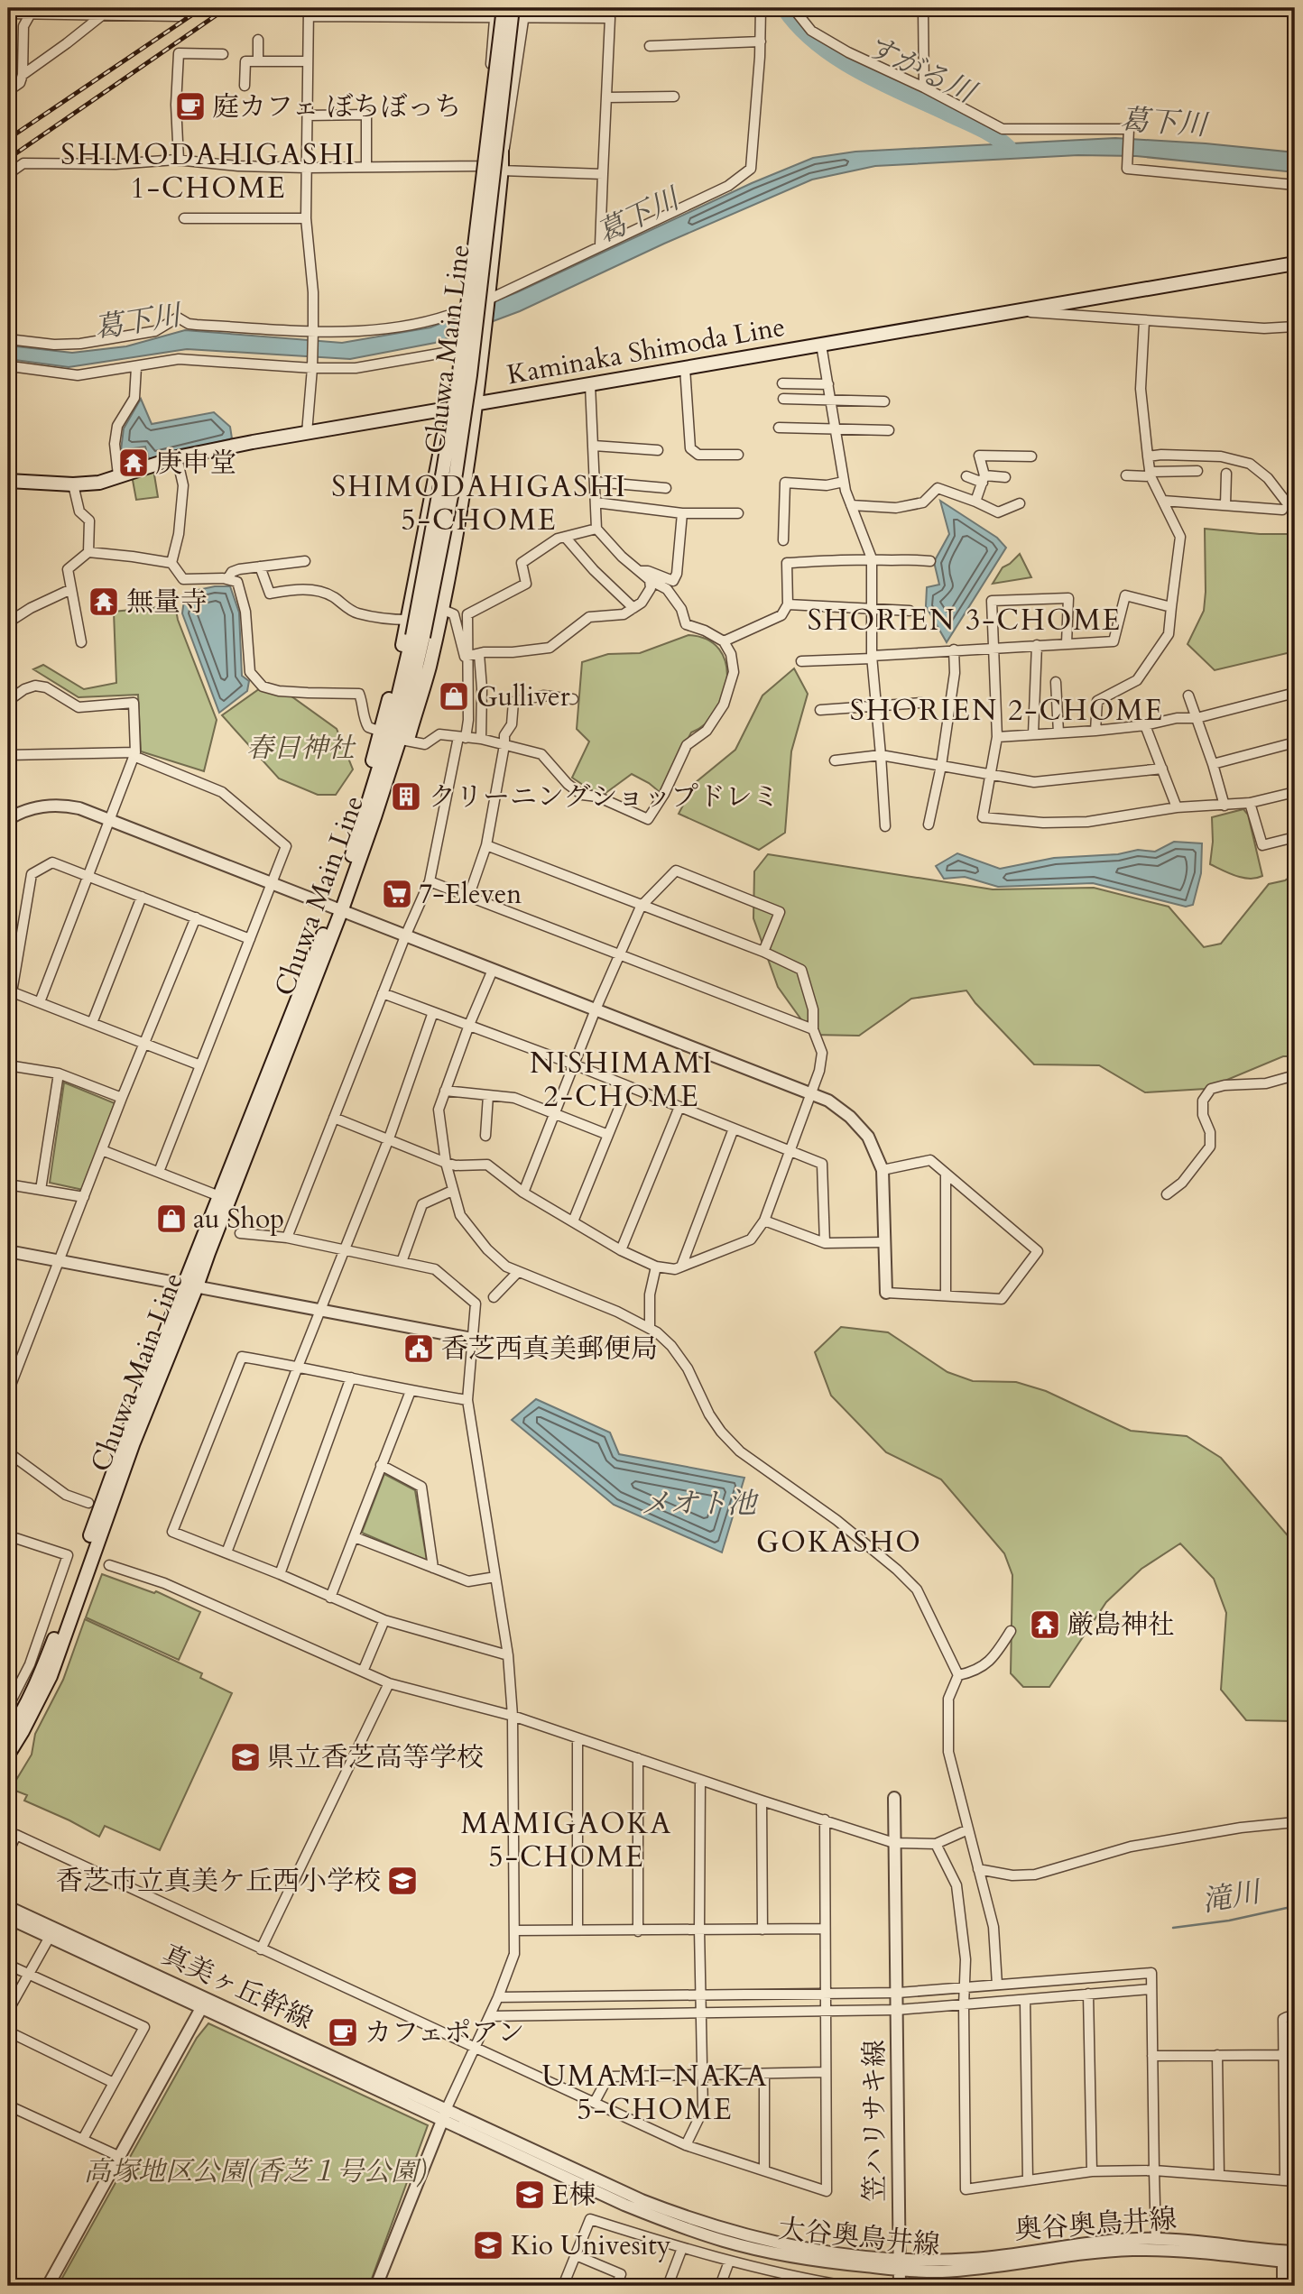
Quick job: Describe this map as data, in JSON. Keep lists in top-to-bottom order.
{
  "streets": {
    "main road": ["Chuwa Main Line", "Kaminaka Shimoda Line"],
    "street": [
      "真美ヶ丘幹線",
      "笠ハリサキ線",
      "奥谷奥鳥井線",
      "大谷奥鳥井線"
    ]
  },
  "crossings": [
    ["真美ヶ丘幹線", "大谷奥鳥井線"],
    ["笠ハリサキ線", "奥谷奥鳥井線"],
    ["笠ハリサキ線", "大谷奥鳥井線"],
    ["奥谷奥鳥井線", "大谷奥鳥井線"]
  ],
  "districts": [
    "SHIMODAHIGASHI 1-CHOME",
    "SHIMODAHIGASHI 5-CHOME",
    "SHORIEN 3-CHOME",
    "SHORIEN 2-CHOME",
    "NISHIMAMI 2-CHOME",
    "GOKASHO",
    "MAMIGAOKA 5-CHOME",
    "UMAMI-NAKA 5-CHOME"
  ],
  "water": [
    "すがる川",
    "葛下川",
    "メオト池",
    "滝川"
  ],
  "parks": ["春日神社", "高塚地区公園(香芝１号公園)"],
  "places": {
    "cafe": ["庭カフェ ぼちぼっち", "カフェポアン"],
    "temple": ["庚申堂", "無量寺", "厳島神社"],
    "shop": ["Gulliver", "au Shop"],
    "building": ["クリーニングショップドレミ"],
    "supermarket": ["7-Eleven"],
    "public building": ["香芝西真美郵便局"],
    "school or university": [
      "県立香芝高等学校",
      "香芝市立真美ケ丘西小学校",
      "E棟",
      "Kio Univesity"
    ]
  }
}
